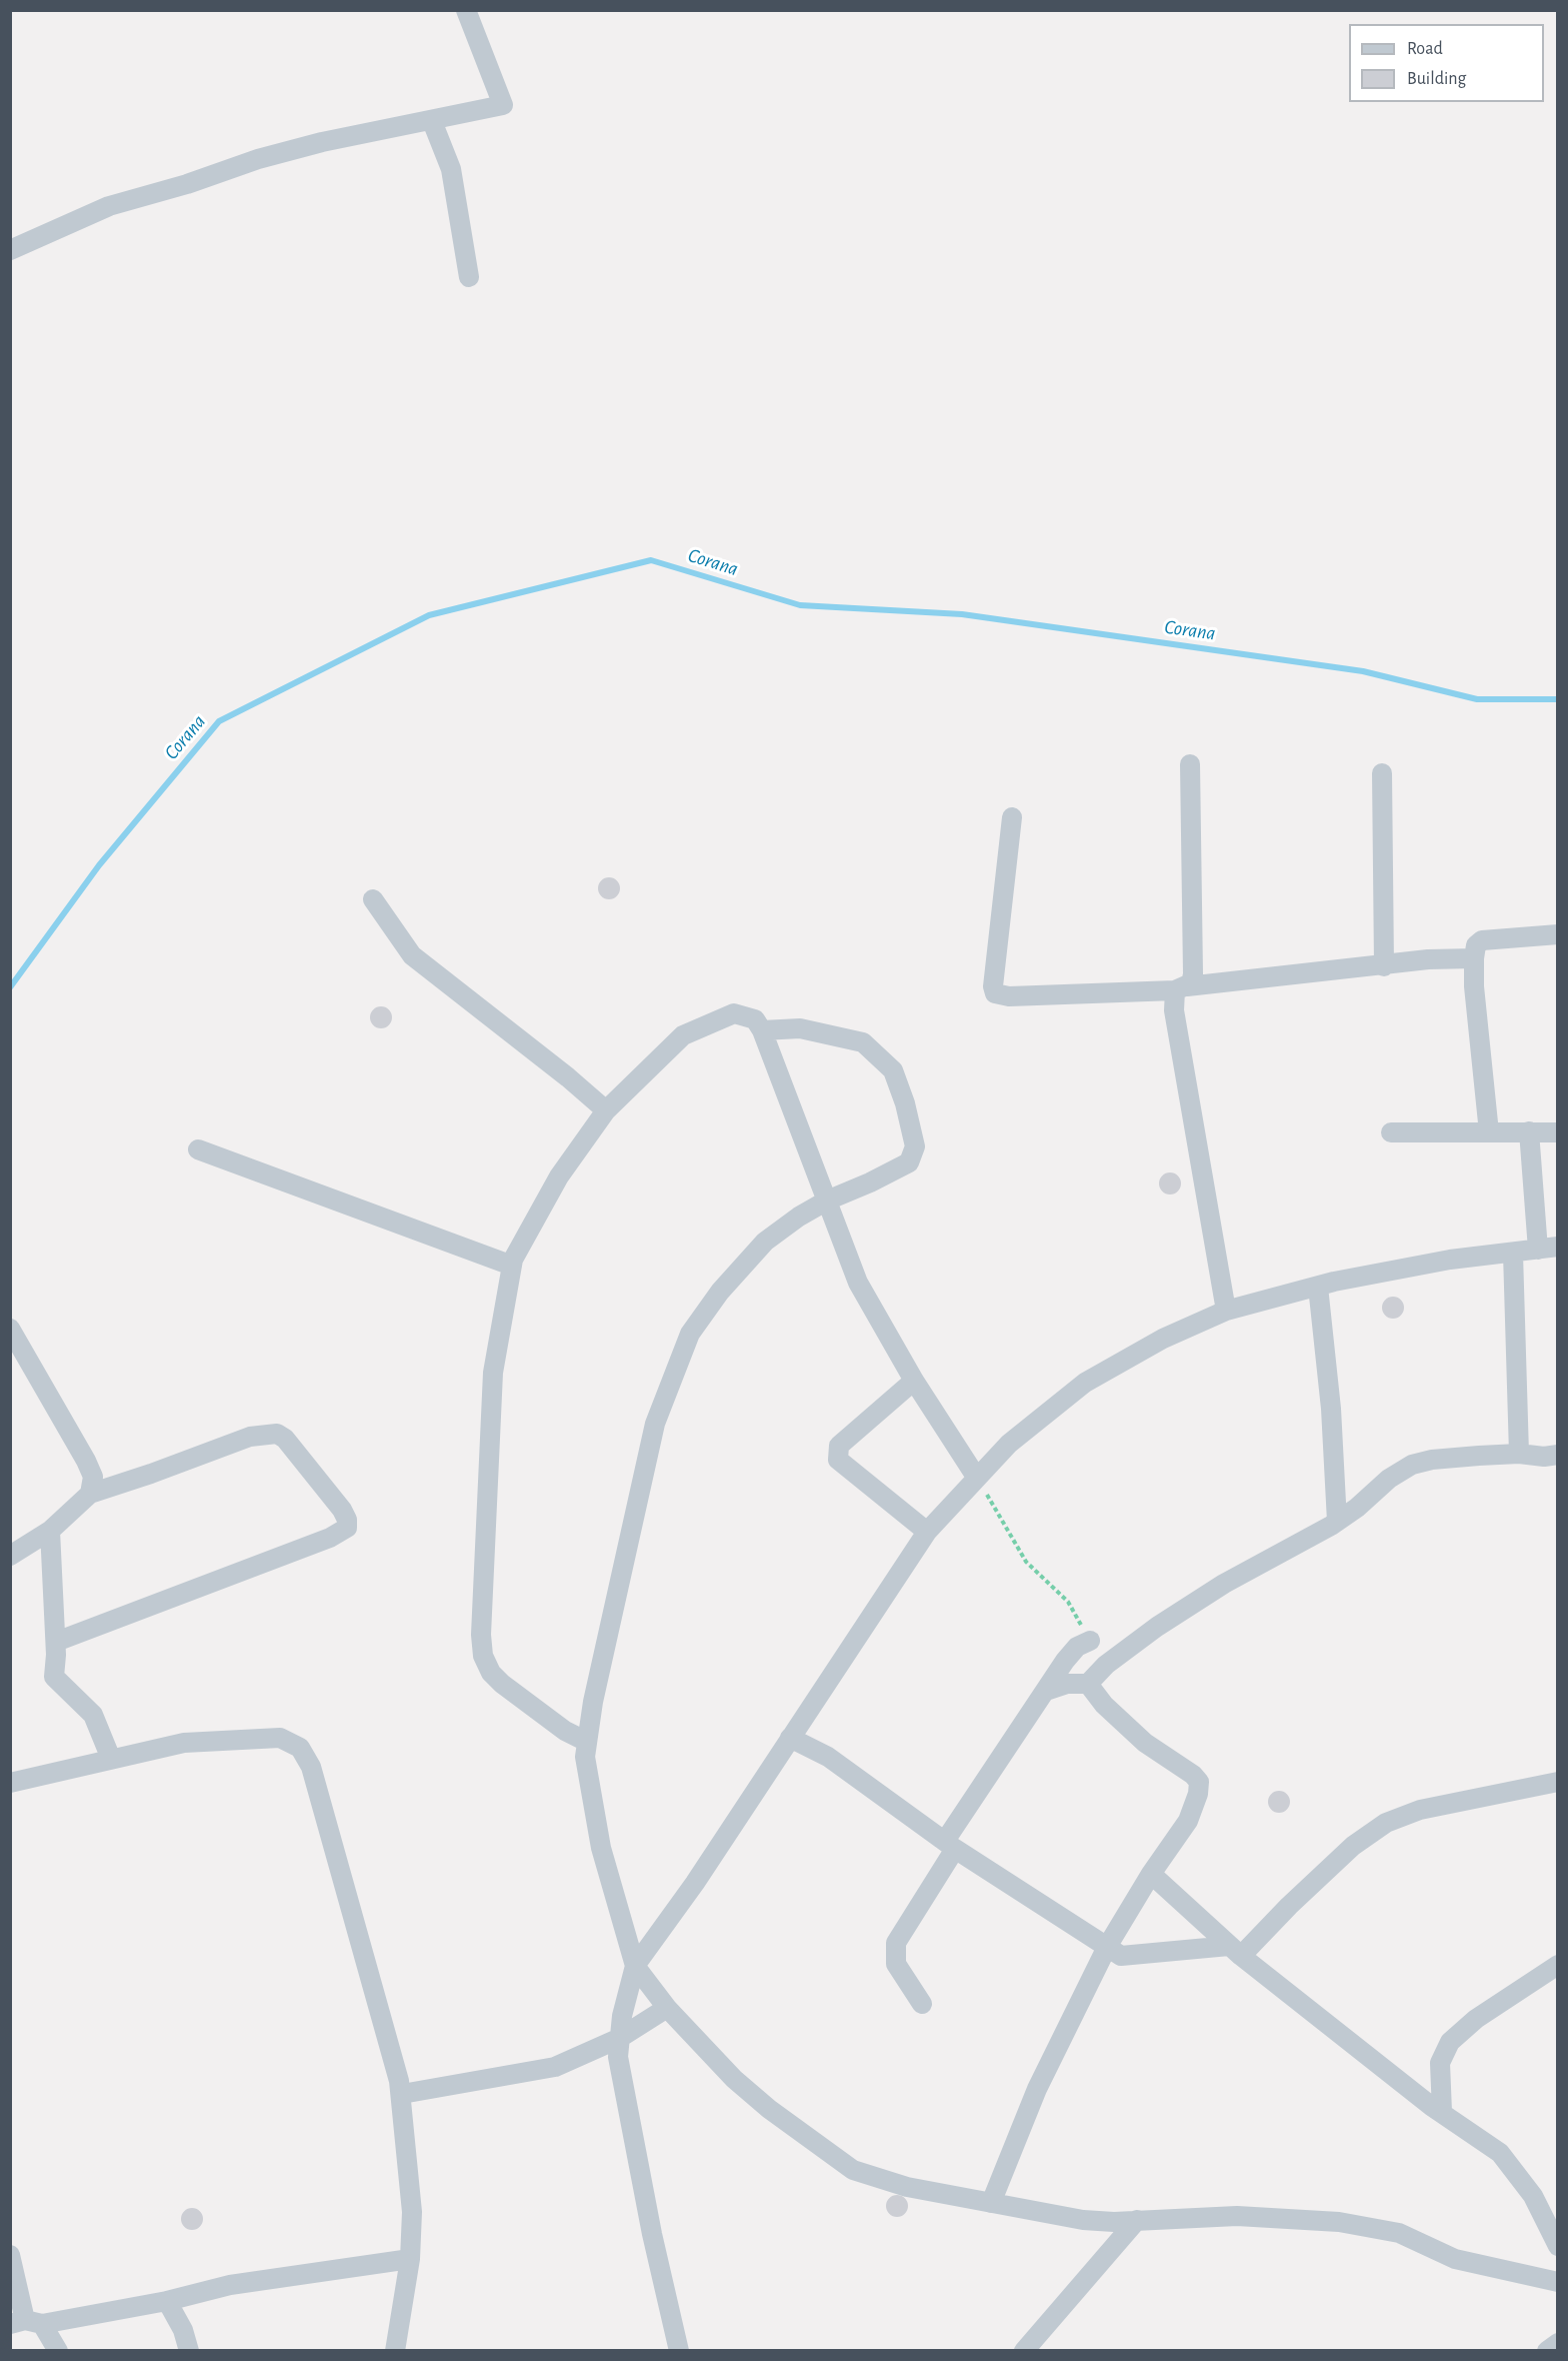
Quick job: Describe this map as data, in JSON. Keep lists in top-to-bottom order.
{
  "water": ["Corana"],
  "legend": ["Road", "Building"]
}
